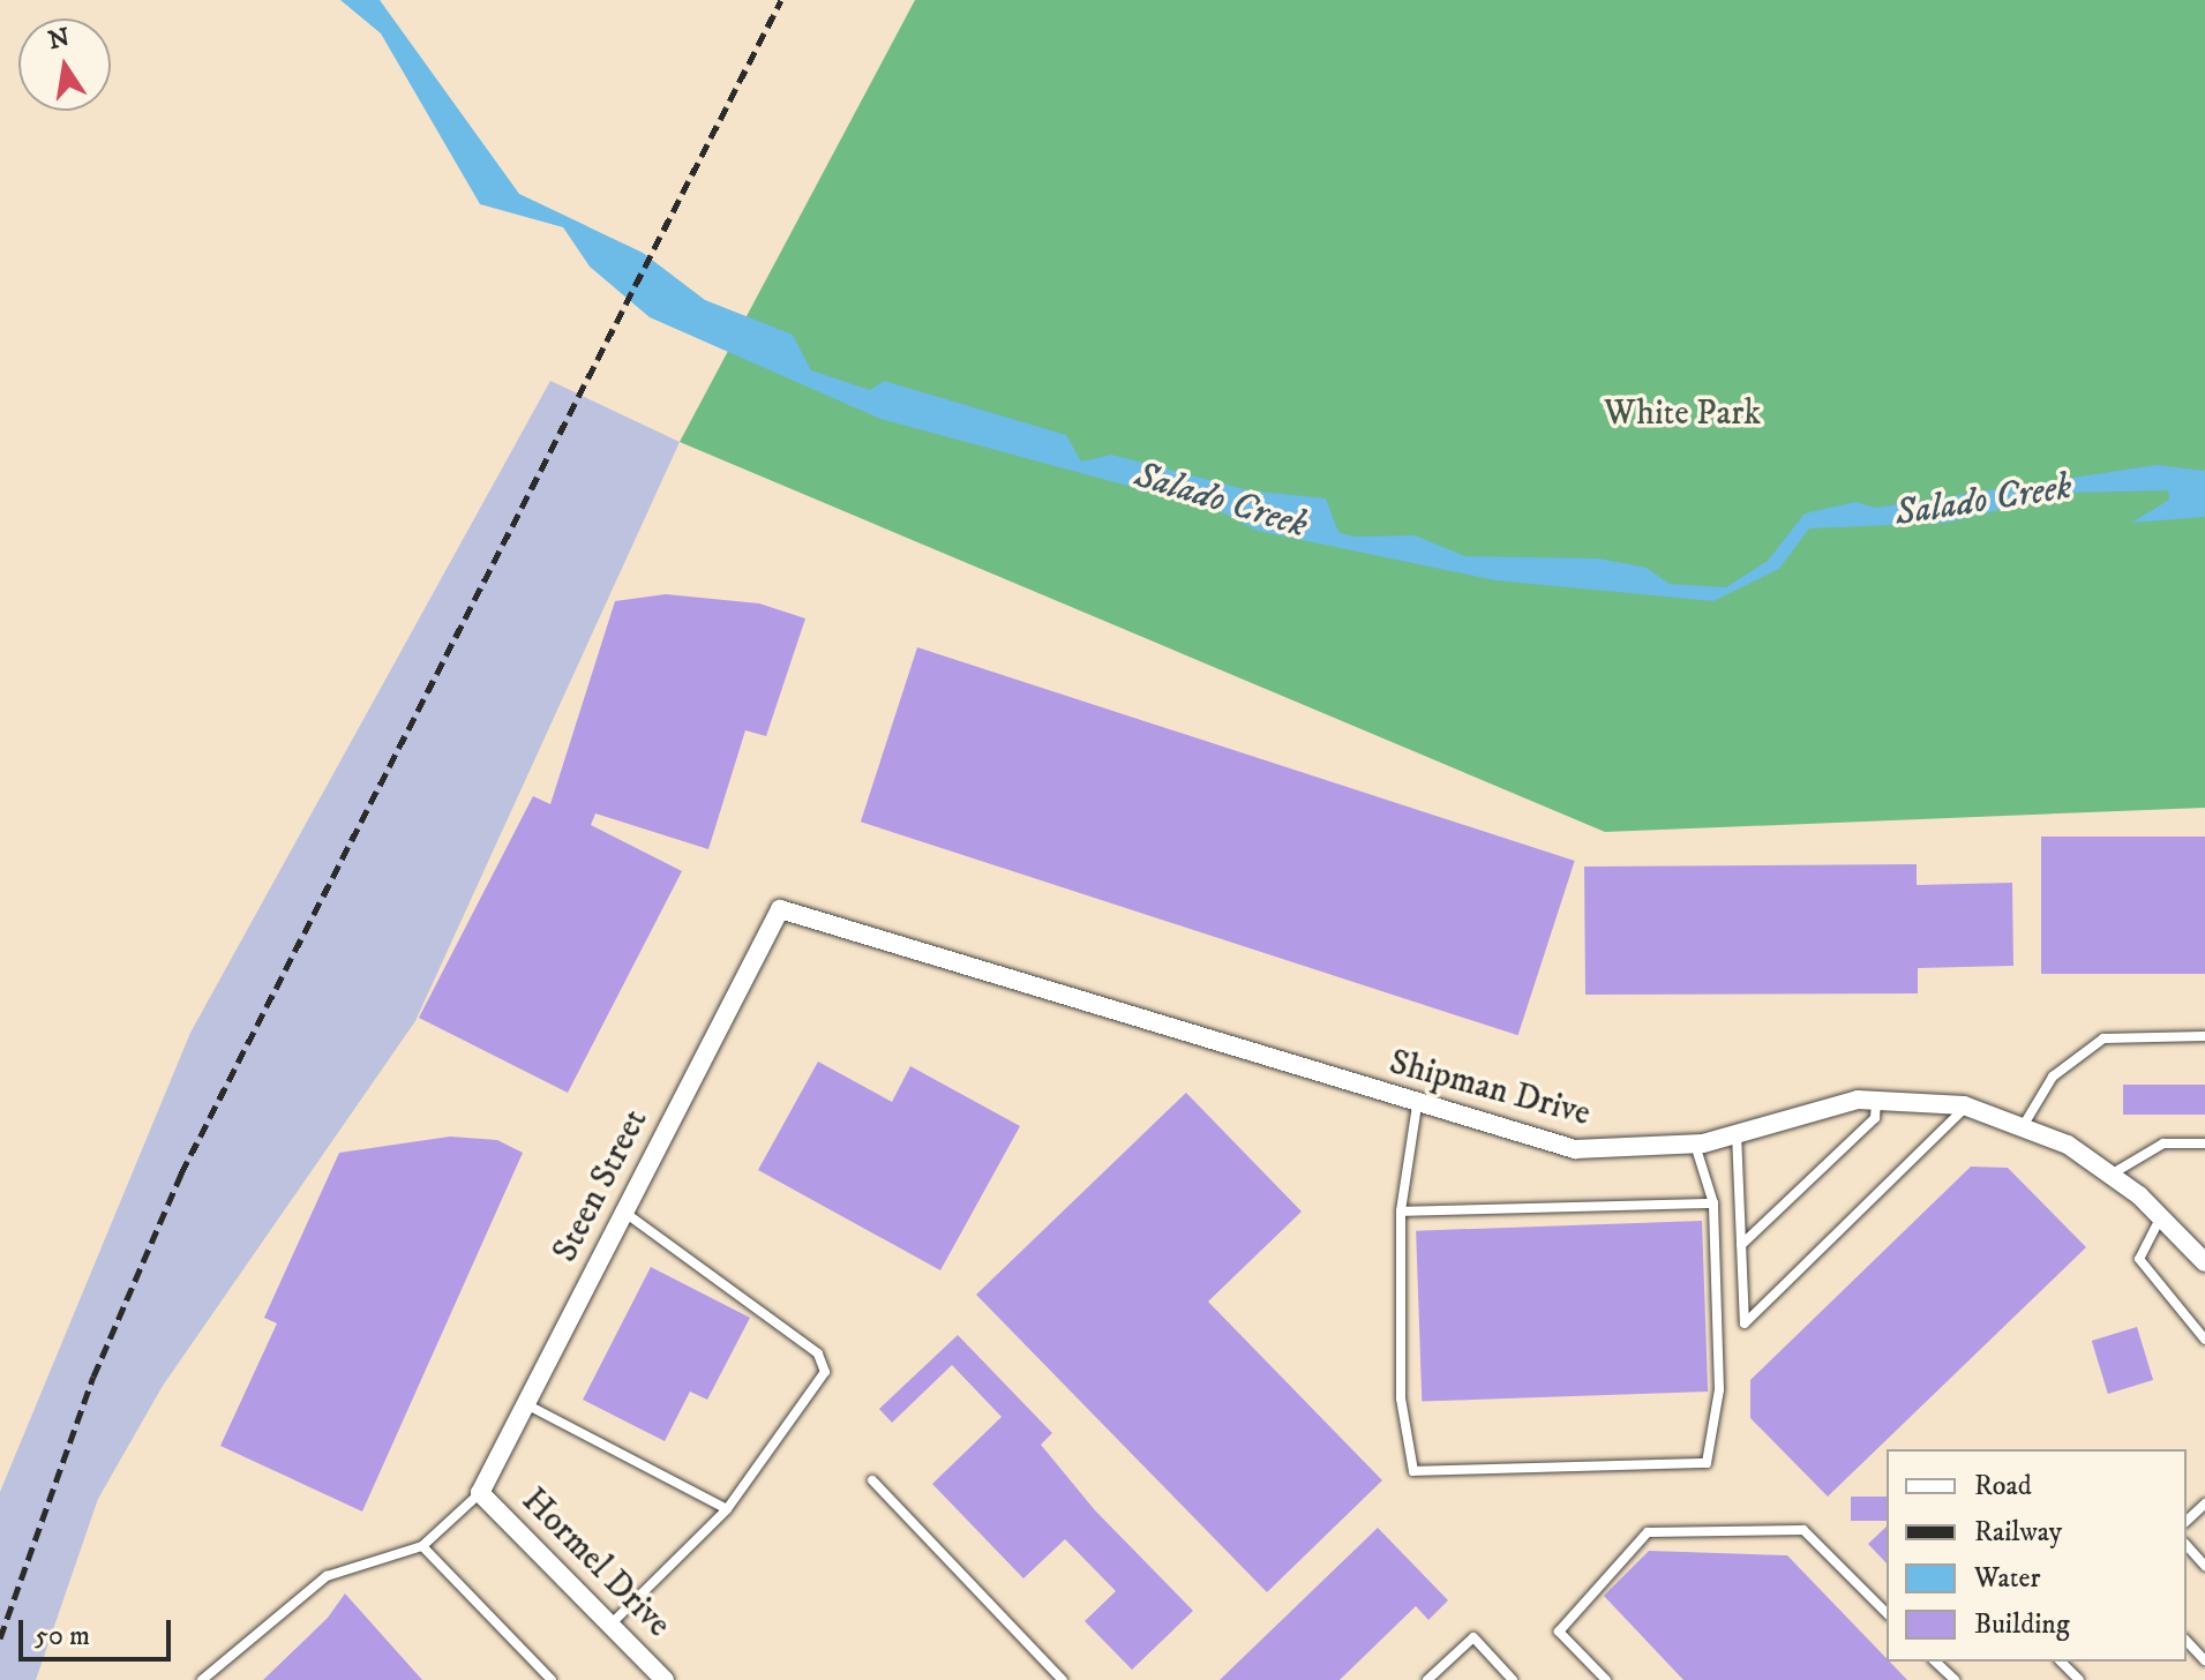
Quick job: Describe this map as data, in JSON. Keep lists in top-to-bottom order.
{
  "streets": {
    "street": ["Shipman Drive", "Steen Street", "Hormel Drive"]
  },
  "crossings": [
    ["Shipman Drive", "Steen Street"],
    ["Steen Street", "Hormel Drive"]
  ],
  "water": ["Salado Creek"],
  "parks": ["White Park"],
  "legend": [
    "Road",
    "Railway",
    "Water",
    "Building"
  ],
  "scale_bar": "50 m",
  "north": "top"
}
